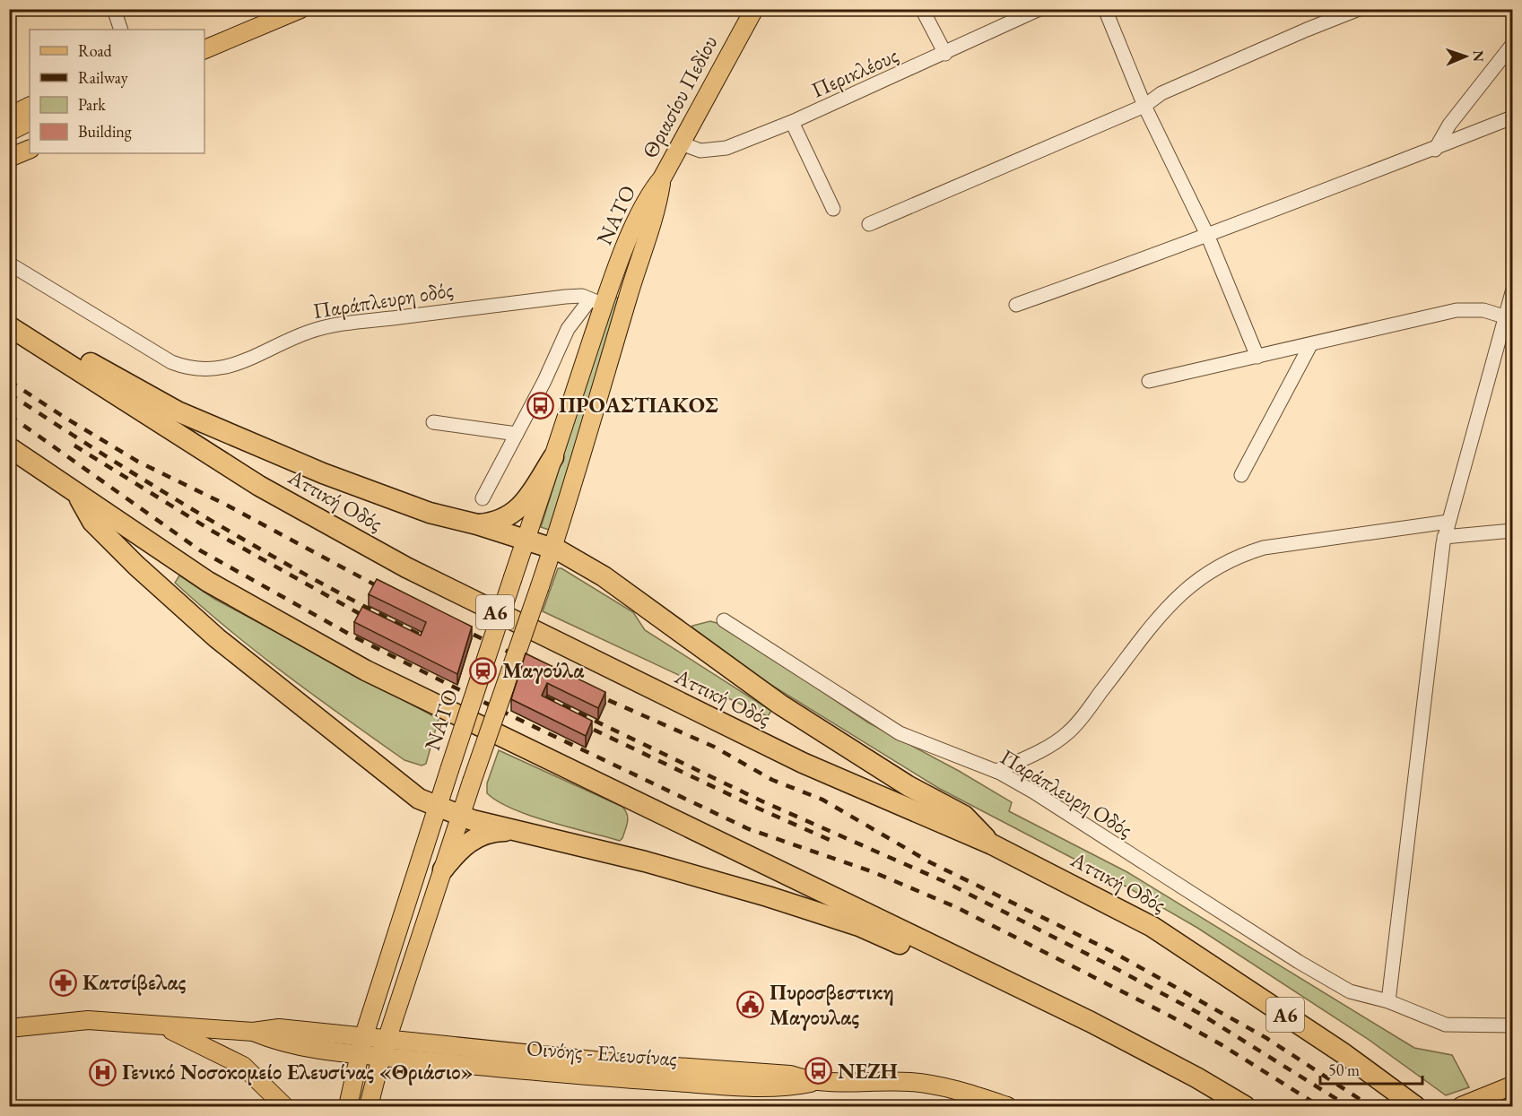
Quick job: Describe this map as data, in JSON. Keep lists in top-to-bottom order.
{
  "streets": {
    "highway": ["Αττική Οδός", "Α6"],
    "main road": ["Θριασίου Πεδίου", "ΝΑΤΟ", "Οινόης - Ελευσίνας"],
    "street": ["Περικλέους", "Παράπλευρη οδός", "Παράπλευρη Οδός"]
  },
  "crossings": [
    ["Περικλέους", "Θριασίου Πεδίου"],
    ["Θριασίου Πεδίου", "ΝΑΤΟ"],
    ["ΝΑΤΟ", "Παράπλευρη οδός"],
    ["ΝΑΤΟ", "Οινόης - Ελευσίνας"]
  ],
  "places": {
    "bus stop": ["ΠΡΟΑΣΤΙΑΚΟΣ", "ΝΕΖΗ"],
    "station": ["Μαγούλα"],
    "pharmacy": ["Κατσίβελας"],
    "public building": ["Πυροσβεστικη Μαγουλας"],
    "hospital": ["Γενικό Νοσοκομείο Ελευσίνας «Θριάσιο»"]
  },
  "legend": [
    "Road",
    "Railway",
    "Park",
    "Building"
  ],
  "scale_bar": "50 m",
  "north": "right"
}
